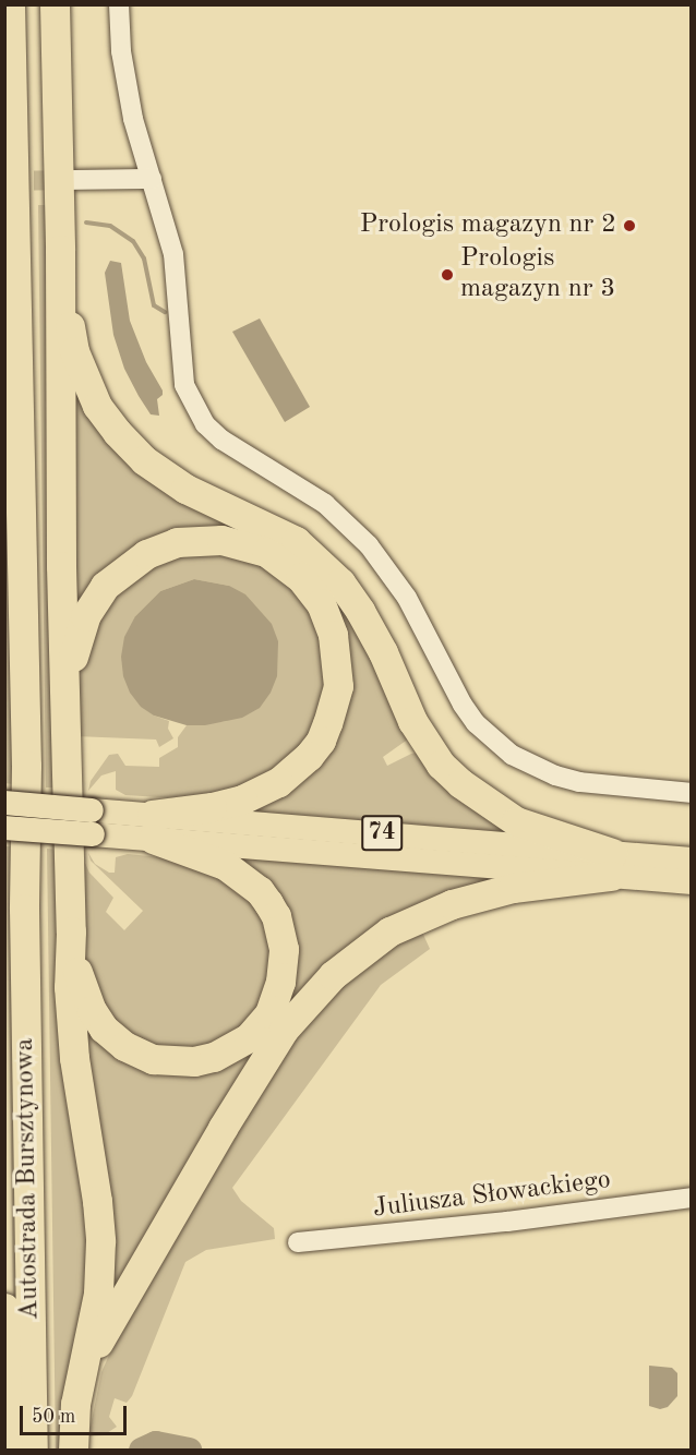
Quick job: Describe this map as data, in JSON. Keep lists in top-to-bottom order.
{
  "streets": {
    "highway": ["Autostrada Bursztynowa"],
    "main road": ["74"],
    "street": ["Juliusza Słowackiego"]
  },
  "places": ["Prologis magazyn nr 2", "Prologis magazyn nr 3"],
  "scale_bar": "50 m"
}
